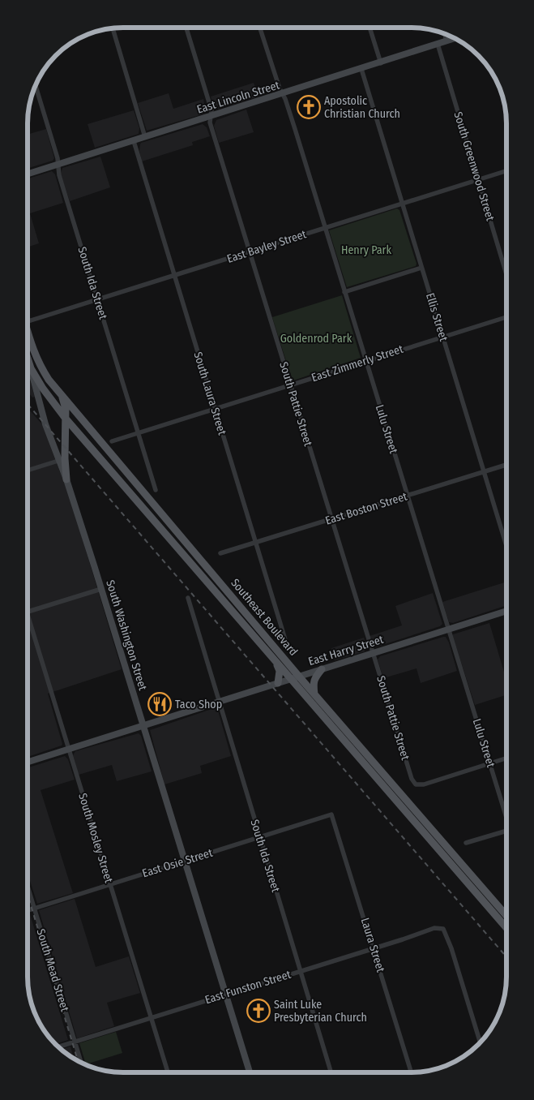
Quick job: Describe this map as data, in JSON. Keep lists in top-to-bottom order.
{
  "streets": {
    "main road": ["Southeast Boulevard"],
    "street": [
      "East Lincoln Street",
      "South Greenwood Street",
      "East Bayley Street",
      "South Ida Street",
      "Ellis Street",
      "East Zimmerly Street",
      "South Laura Street",
      "South Pattie Street",
      "Lulu Street",
      "East Boston Street",
      "South Washington Street",
      "East Harry Street",
      "South Mosley Street",
      "East Osie Street",
      "Laura Street",
      "South Mead Street",
      "East Funston Street"
    ]
  },
  "crossings": [
    ["East Lincoln Street", "South Greenwood Street"],
    ["East Lincoln Street", "South Ida Street"],
    ["East Lincoln Street", "Ellis Street"],
    ["East Lincoln Street", "South Laura Street"],
    ["East Lincoln Street", "South Pattie Street"],
    ["East Lincoln Street", "Lulu Street"],
    ["South Greenwood Street", "East Bayley Street"],
    ["East Bayley Street", "South Ida Street"],
    ["East Bayley Street", "Ellis Street"],
    ["East Bayley Street", "South Laura Street"],
    ["East Bayley Street", "South Pattie Street"],
    ["East Bayley Street", "Lulu Street"],
    ["South Ida Street", "East Zimmerly Street"],
    ["South Ida Street", "East Harry Street"],
    ["South Ida Street", "East Osie Street"],
    ["South Ida Street", "East Funston Street"],
    ["Ellis Street", "East Zimmerly Street"],
    ["Ellis Street", "East Boston Street"],
    ["East Zimmerly Street", "South Laura Street"],
    ["East Zimmerly Street", "South Pattie Street"],
    ["East Zimmerly Street", "Lulu Street"],
    ["South Laura Street", "East Boston Street"],
    ["South Pattie Street", "Lulu Street"],
    ["South Pattie Street", "East Boston Street"],
    ["South Pattie Street", "East Harry Street"],
    ["Lulu Street", "East Boston Street"],
    ["Lulu Street", "East Harry Street"],
    ["Southeast Boulevard", "East Harry Street"],
    ["South Washington Street", "East Harry Street"],
    ["South Washington Street", "East Osie Street"],
    ["South Washington Street", "East Funston Street"],
    ["East Harry Street", "South Mosley Street"],
    ["South Mosley Street", "East Osie Street"],
    ["South Mosley Street", "East Funston Street"],
    ["East Osie Street", "Laura Street"],
    ["East Osie Street", "South Mead Street"],
    ["Laura Street", "East Funston Street"],
    ["South Mead Street", "East Funston Street"]
  ],
  "parks": ["Henry Park", "Goldenrod Park"],
  "places": {
    "church": ["Apostolic Christian Church", "Saint Luke Presbyterian Church"],
    "restaurant": ["Taco Shop"]
  }
}
